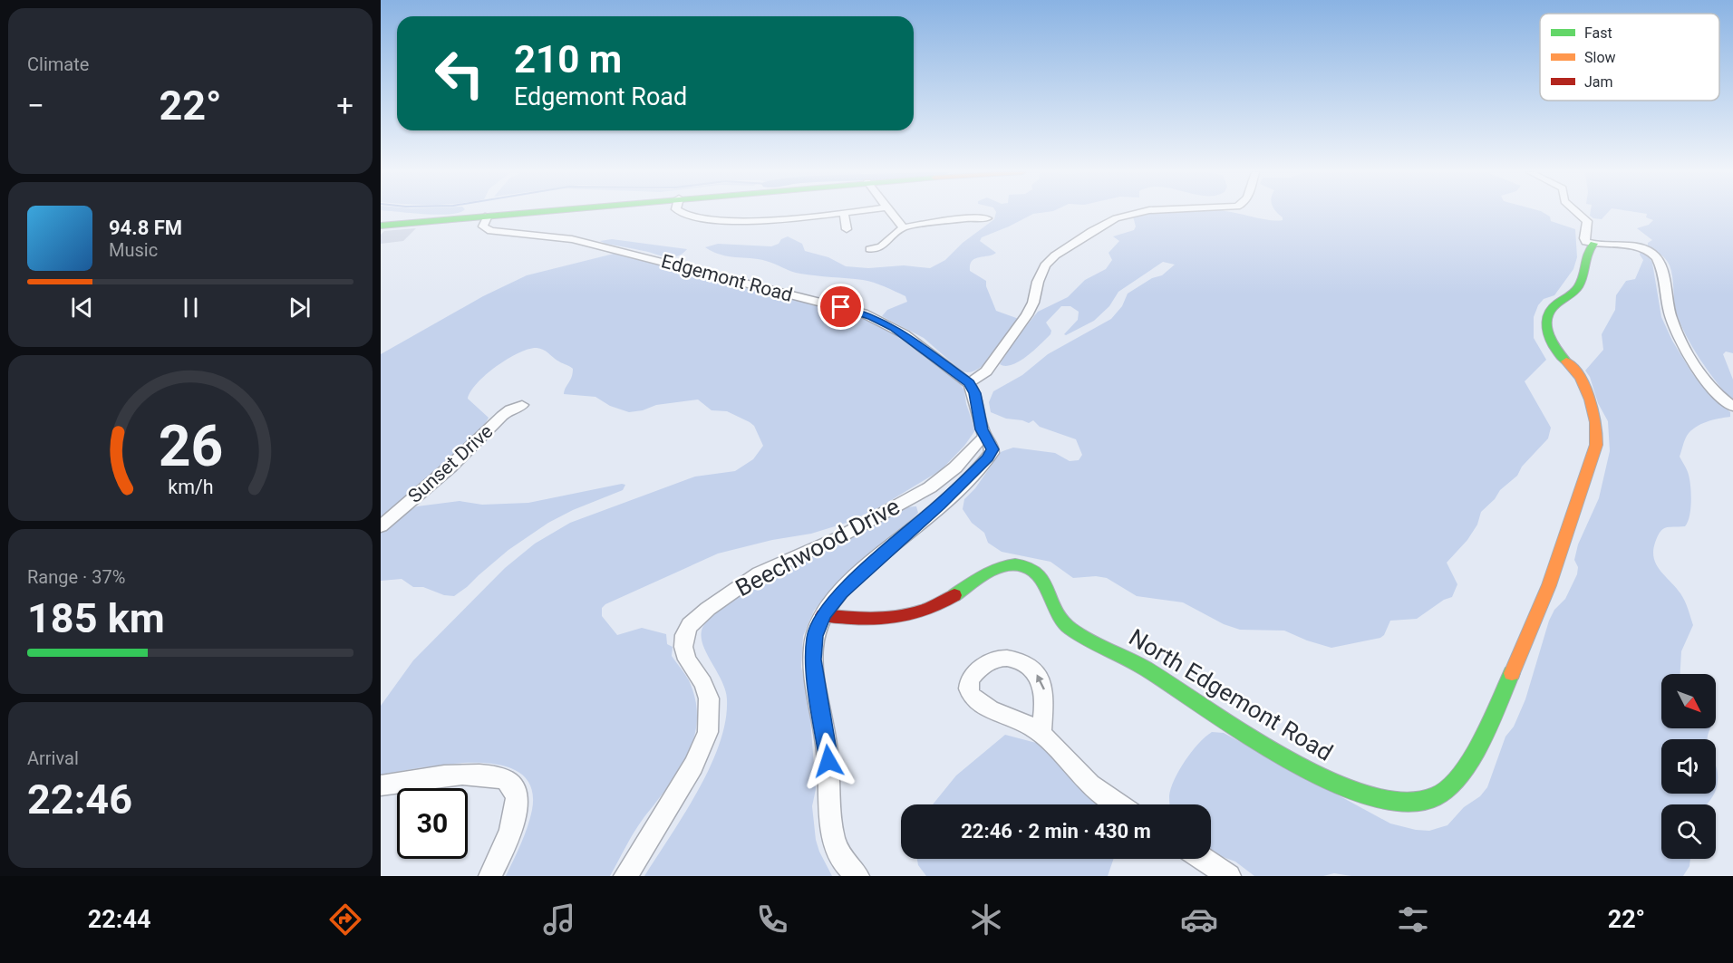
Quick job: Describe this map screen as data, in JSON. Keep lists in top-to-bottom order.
{
  "streets": {
    "street": [
      "Edgemont Road",
      "Sunset Drive",
      "Beechwood Drive",
      "North Edgemont Road"
    ]
  },
  "legend": ["Fast", "Slow", "Jam"],
  "north": "bottom right",
  "page": {
    "tile": [
      "Climate",
      ["Range · 37%", "185 km"],
      ["Arrival", "22:46"]
    ],
    "turn": ["210 m", "Edgemont Road"],
    "heat": ["−", "22°", "+"],
    "song": ["94.8 FM", "Music"],
    "limit": "30",
    "trip": "22:46 · 2 min · 430 m",
    "tabs": ["22:44", "22°"],
    "gauge": ["26", "km/h"]
  }
}
